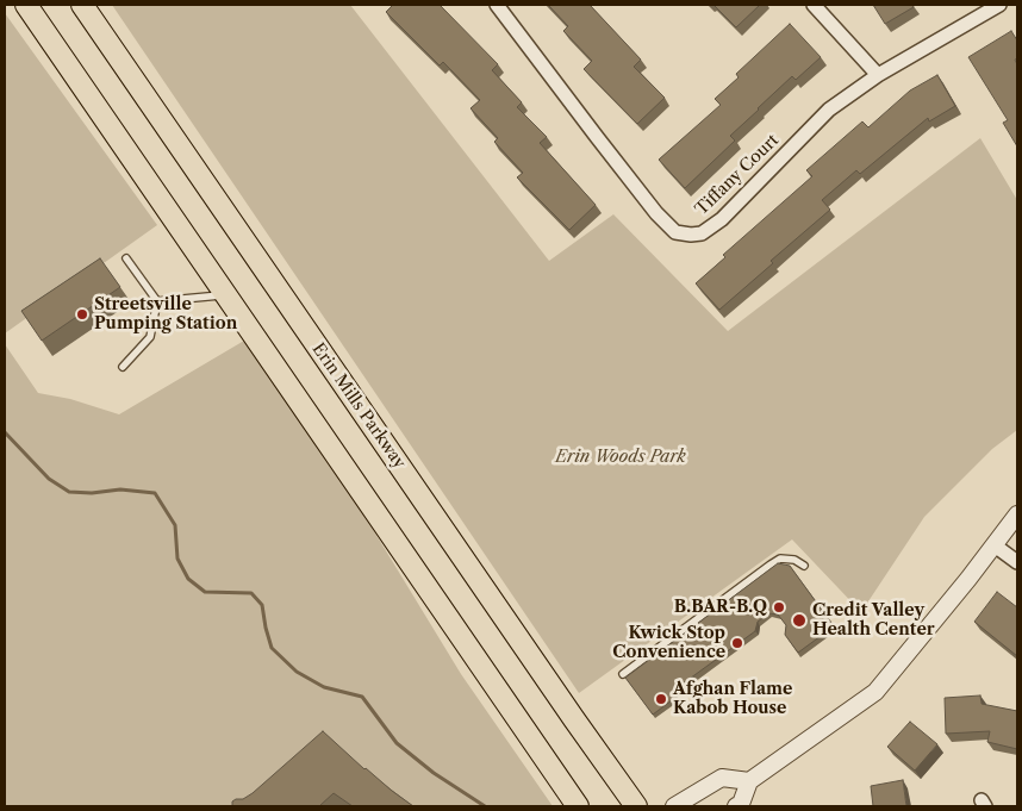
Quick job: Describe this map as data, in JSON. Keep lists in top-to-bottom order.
{
  "streets": {
    "main road": ["Erin Mills Parkway"],
    "street": ["Tiffany Court"]
  },
  "parks": ["Erin Woods Park"],
  "places": [
    "Streetsville Pumping Station",
    "B.BAR-B.Q",
    "Credit Valley Health Center",
    "Kwick Stop Convenience",
    "Afghan Flame Kabob House"
  ]
}
